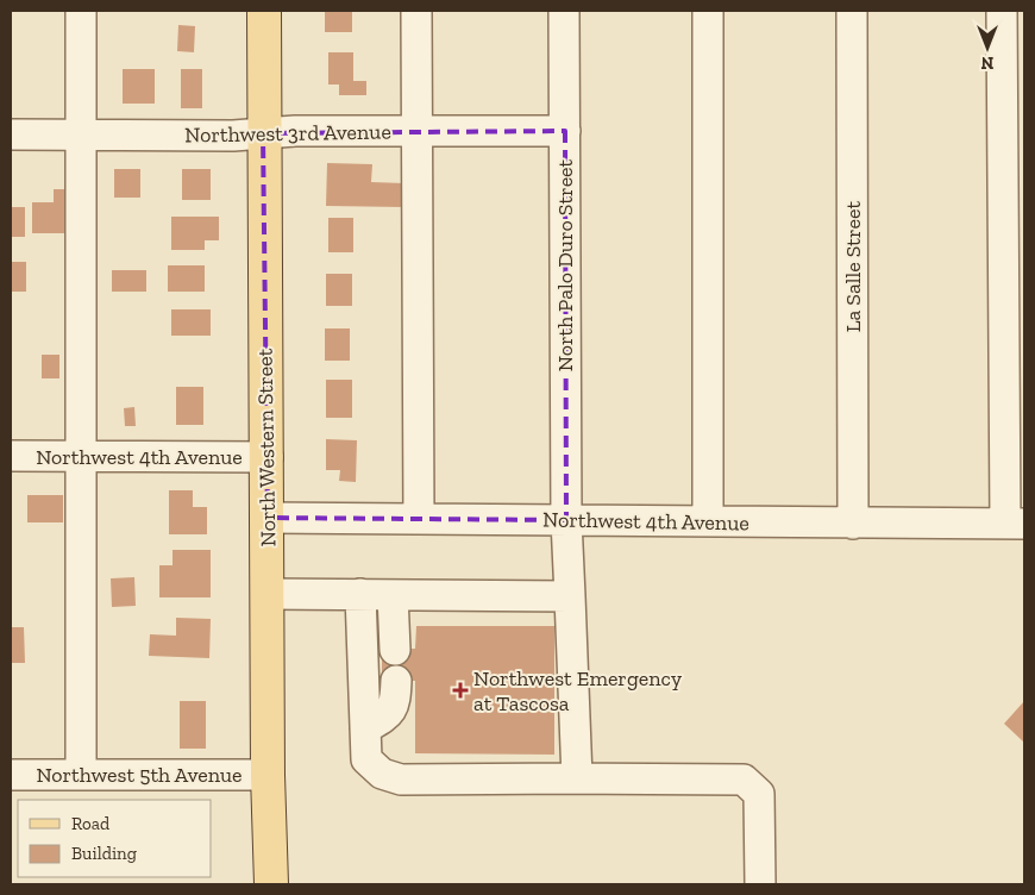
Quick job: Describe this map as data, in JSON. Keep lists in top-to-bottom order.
{
  "streets": {
    "main road": ["North Western Street"],
    "street": [
      "Northwest 3rd Avenue",
      "North Palo Duro Street",
      "La Salle Street",
      "Northwest 4th Avenue",
      "Northwest 5th Avenue"
    ]
  },
  "crossings": [
    ["Northwest 3rd Avenue", "North Palo Duro Street"],
    ["Northwest 3rd Avenue", "North Western Street"],
    ["North Palo Duro Street", "Northwest 4th Avenue"],
    ["La Salle Street", "Northwest 4th Avenue"],
    ["North Western Street", "Northwest 4th Avenue"],
    ["North Western Street", "Northwest 5th Avenue"]
  ],
  "places": {
    "health": ["Northwest Emergency at Tascosa"]
  },
  "legend": ["Road", "Building"],
  "north": "bottom"
}
